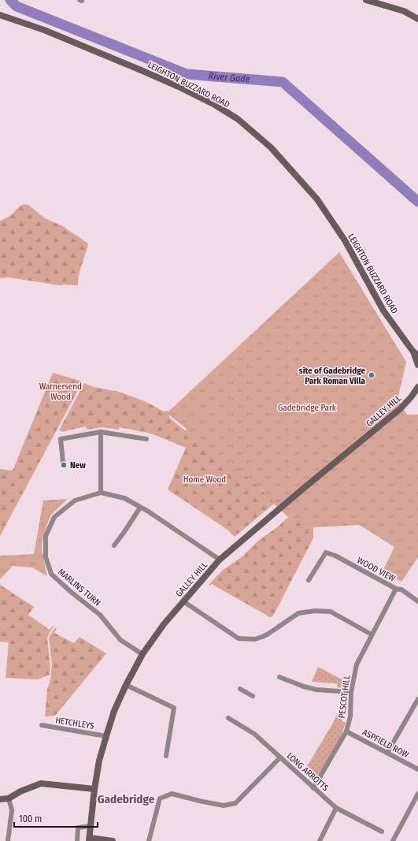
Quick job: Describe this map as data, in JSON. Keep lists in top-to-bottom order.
{
  "streets": {
    "street": [
      "LEIGHTON BUZZARD ROAD",
      "GALLEY HILL",
      "WOOD VIEW",
      "MARLINS TURN",
      "PESCOT HILL",
      "HETCHLEYS",
      "ASPFIELD ROW",
      "LONG ARROTTS"
    ]
  },
  "crossings": [
    ["GALLEY HILL", "MARLINS TURN"],
    ["GALLEY HILL", "HETCHLEYS"],
    ["WOOD VIEW", "PESCOT HILL"],
    ["PESCOT HILL", "ASPFIELD ROW"],
    ["PESCOT HILL", "LONG ARROTTS"]
  ],
  "districts": ["Gadebridge"],
  "water": ["River Gade"],
  "parks": ["Warnersend Wood", "Gadebridge Park", "Home Wood"],
  "places": ["site of Gadebridge Park Roman Villa", "New"],
  "scale_bar": "100 m"
}
